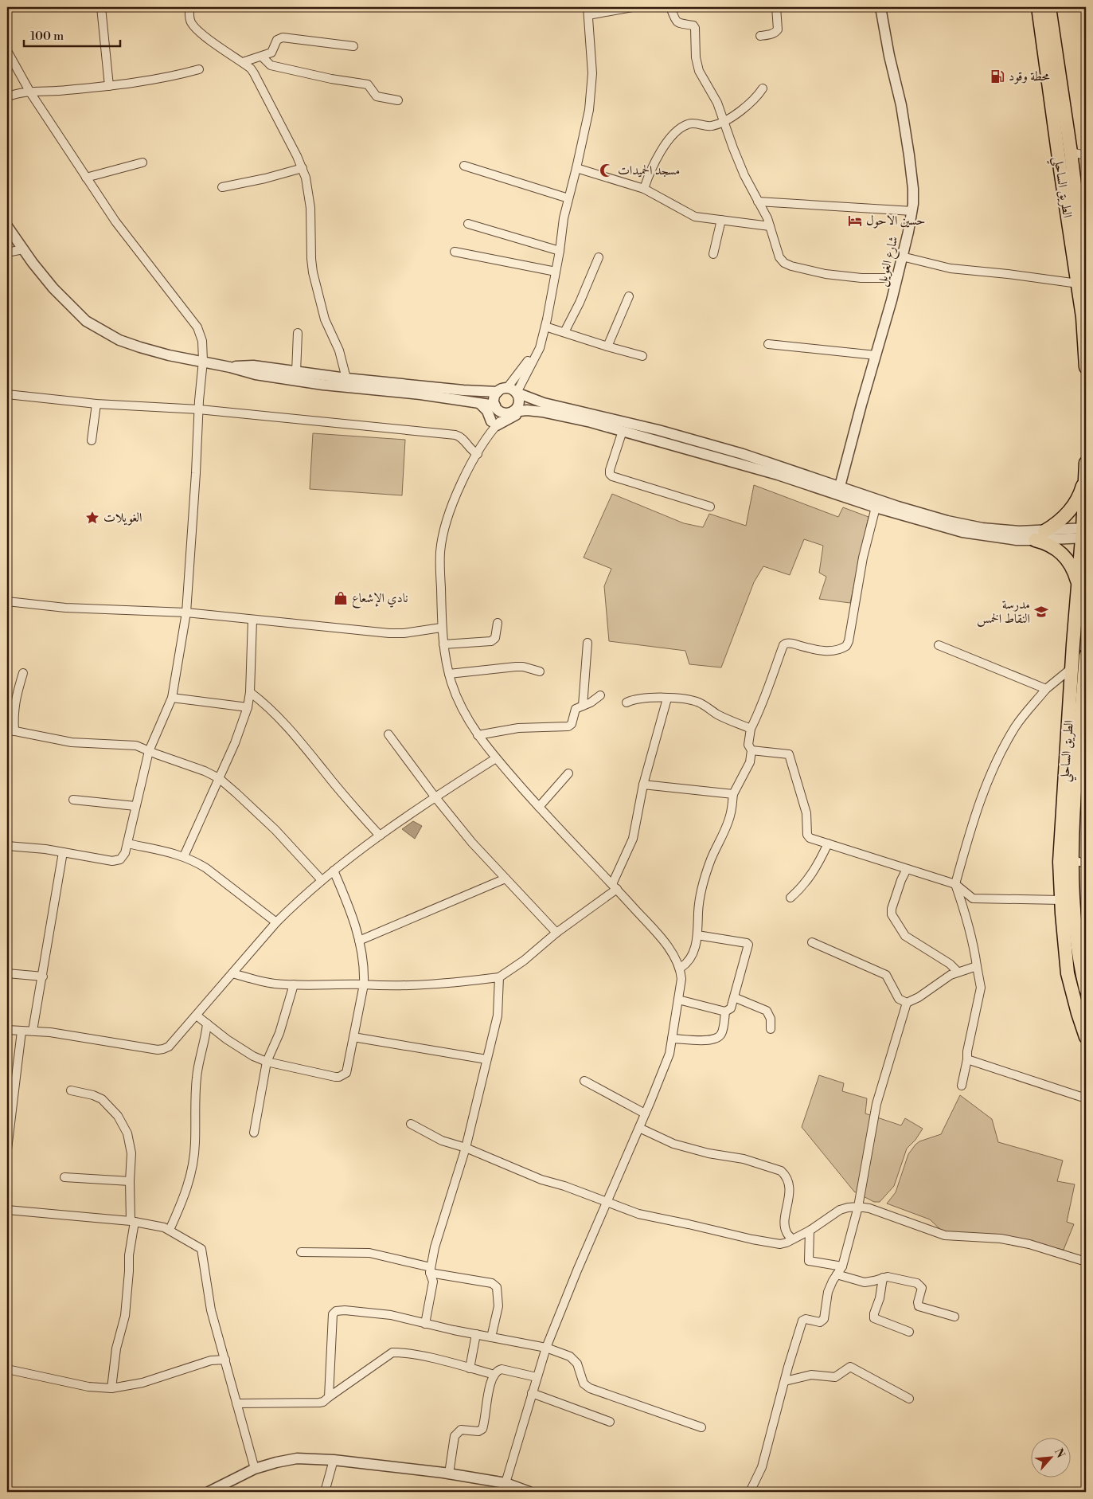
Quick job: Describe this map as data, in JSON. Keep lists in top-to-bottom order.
{
  "streets": {
    "highway": ["الطريق الساحلي"],
    "street": ["شارع الغويل"]
  },
  "places": {
    "fuel station": ["محطة وقود"],
    "mosque": ["مسجد الحميدات"],
    "hotel": ["حسين الاحول"],
    "place": ["الغويلات"],
    "shop": ["نادي الإشعاع"],
    "school or university": ["مدرسة النقاط الخمس"]
  },
  "scale_bar": "100 m",
  "north": "top right"
}
